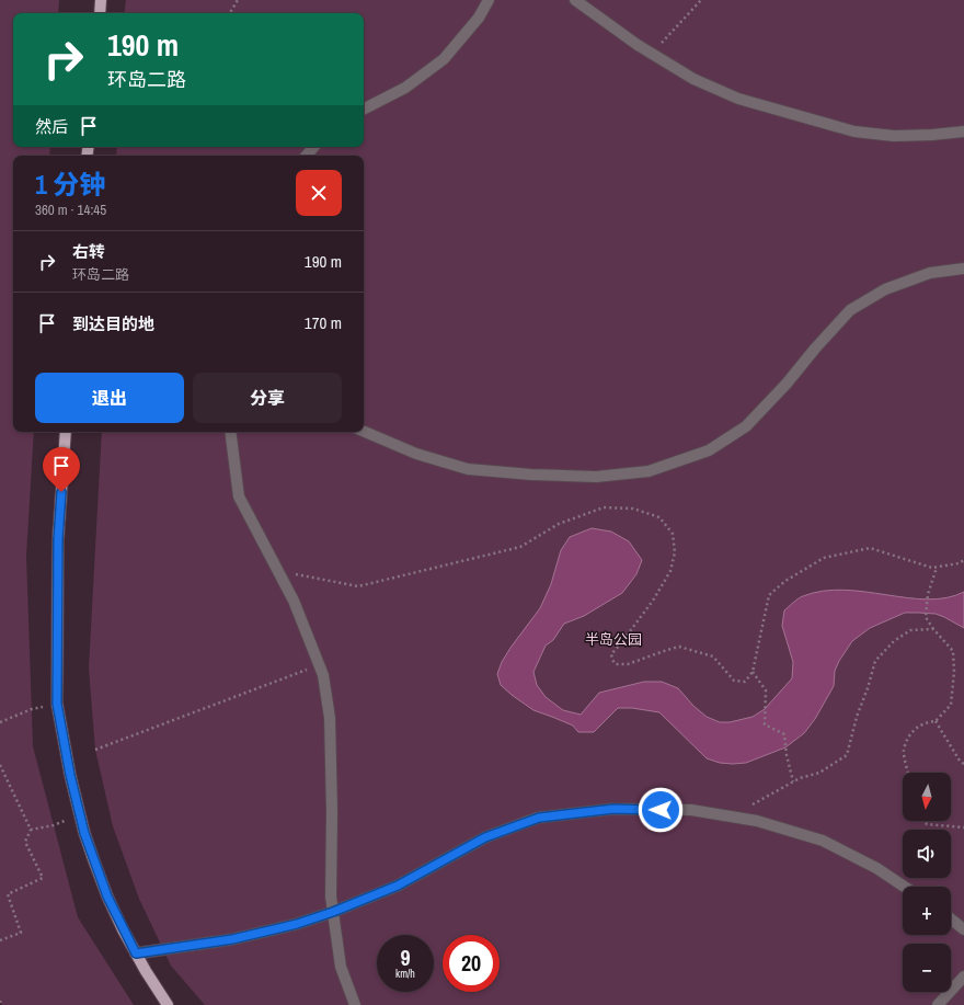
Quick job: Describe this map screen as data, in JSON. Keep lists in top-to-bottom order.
{
  "parks": ["半岛公园"],
  "north": "bottom",
  "page": {
    "turn": ["190 m", "环岛二路"],
    "then": "然后",
    "heading": ["1 分钟", "360 m · 14:45"],
    "list": [
      {
        "name": "右转",
        "note": "环岛二路",
        "value": "190 m"
      },
      {
        "name": "到达目的地",
        "value": "170 m"
      }
    ],
    "buttons": ["退出", "分享"],
    "map_buttons": ["+", "−"],
    "speed": "9 km/h",
    "limit": "20"
  }
}
